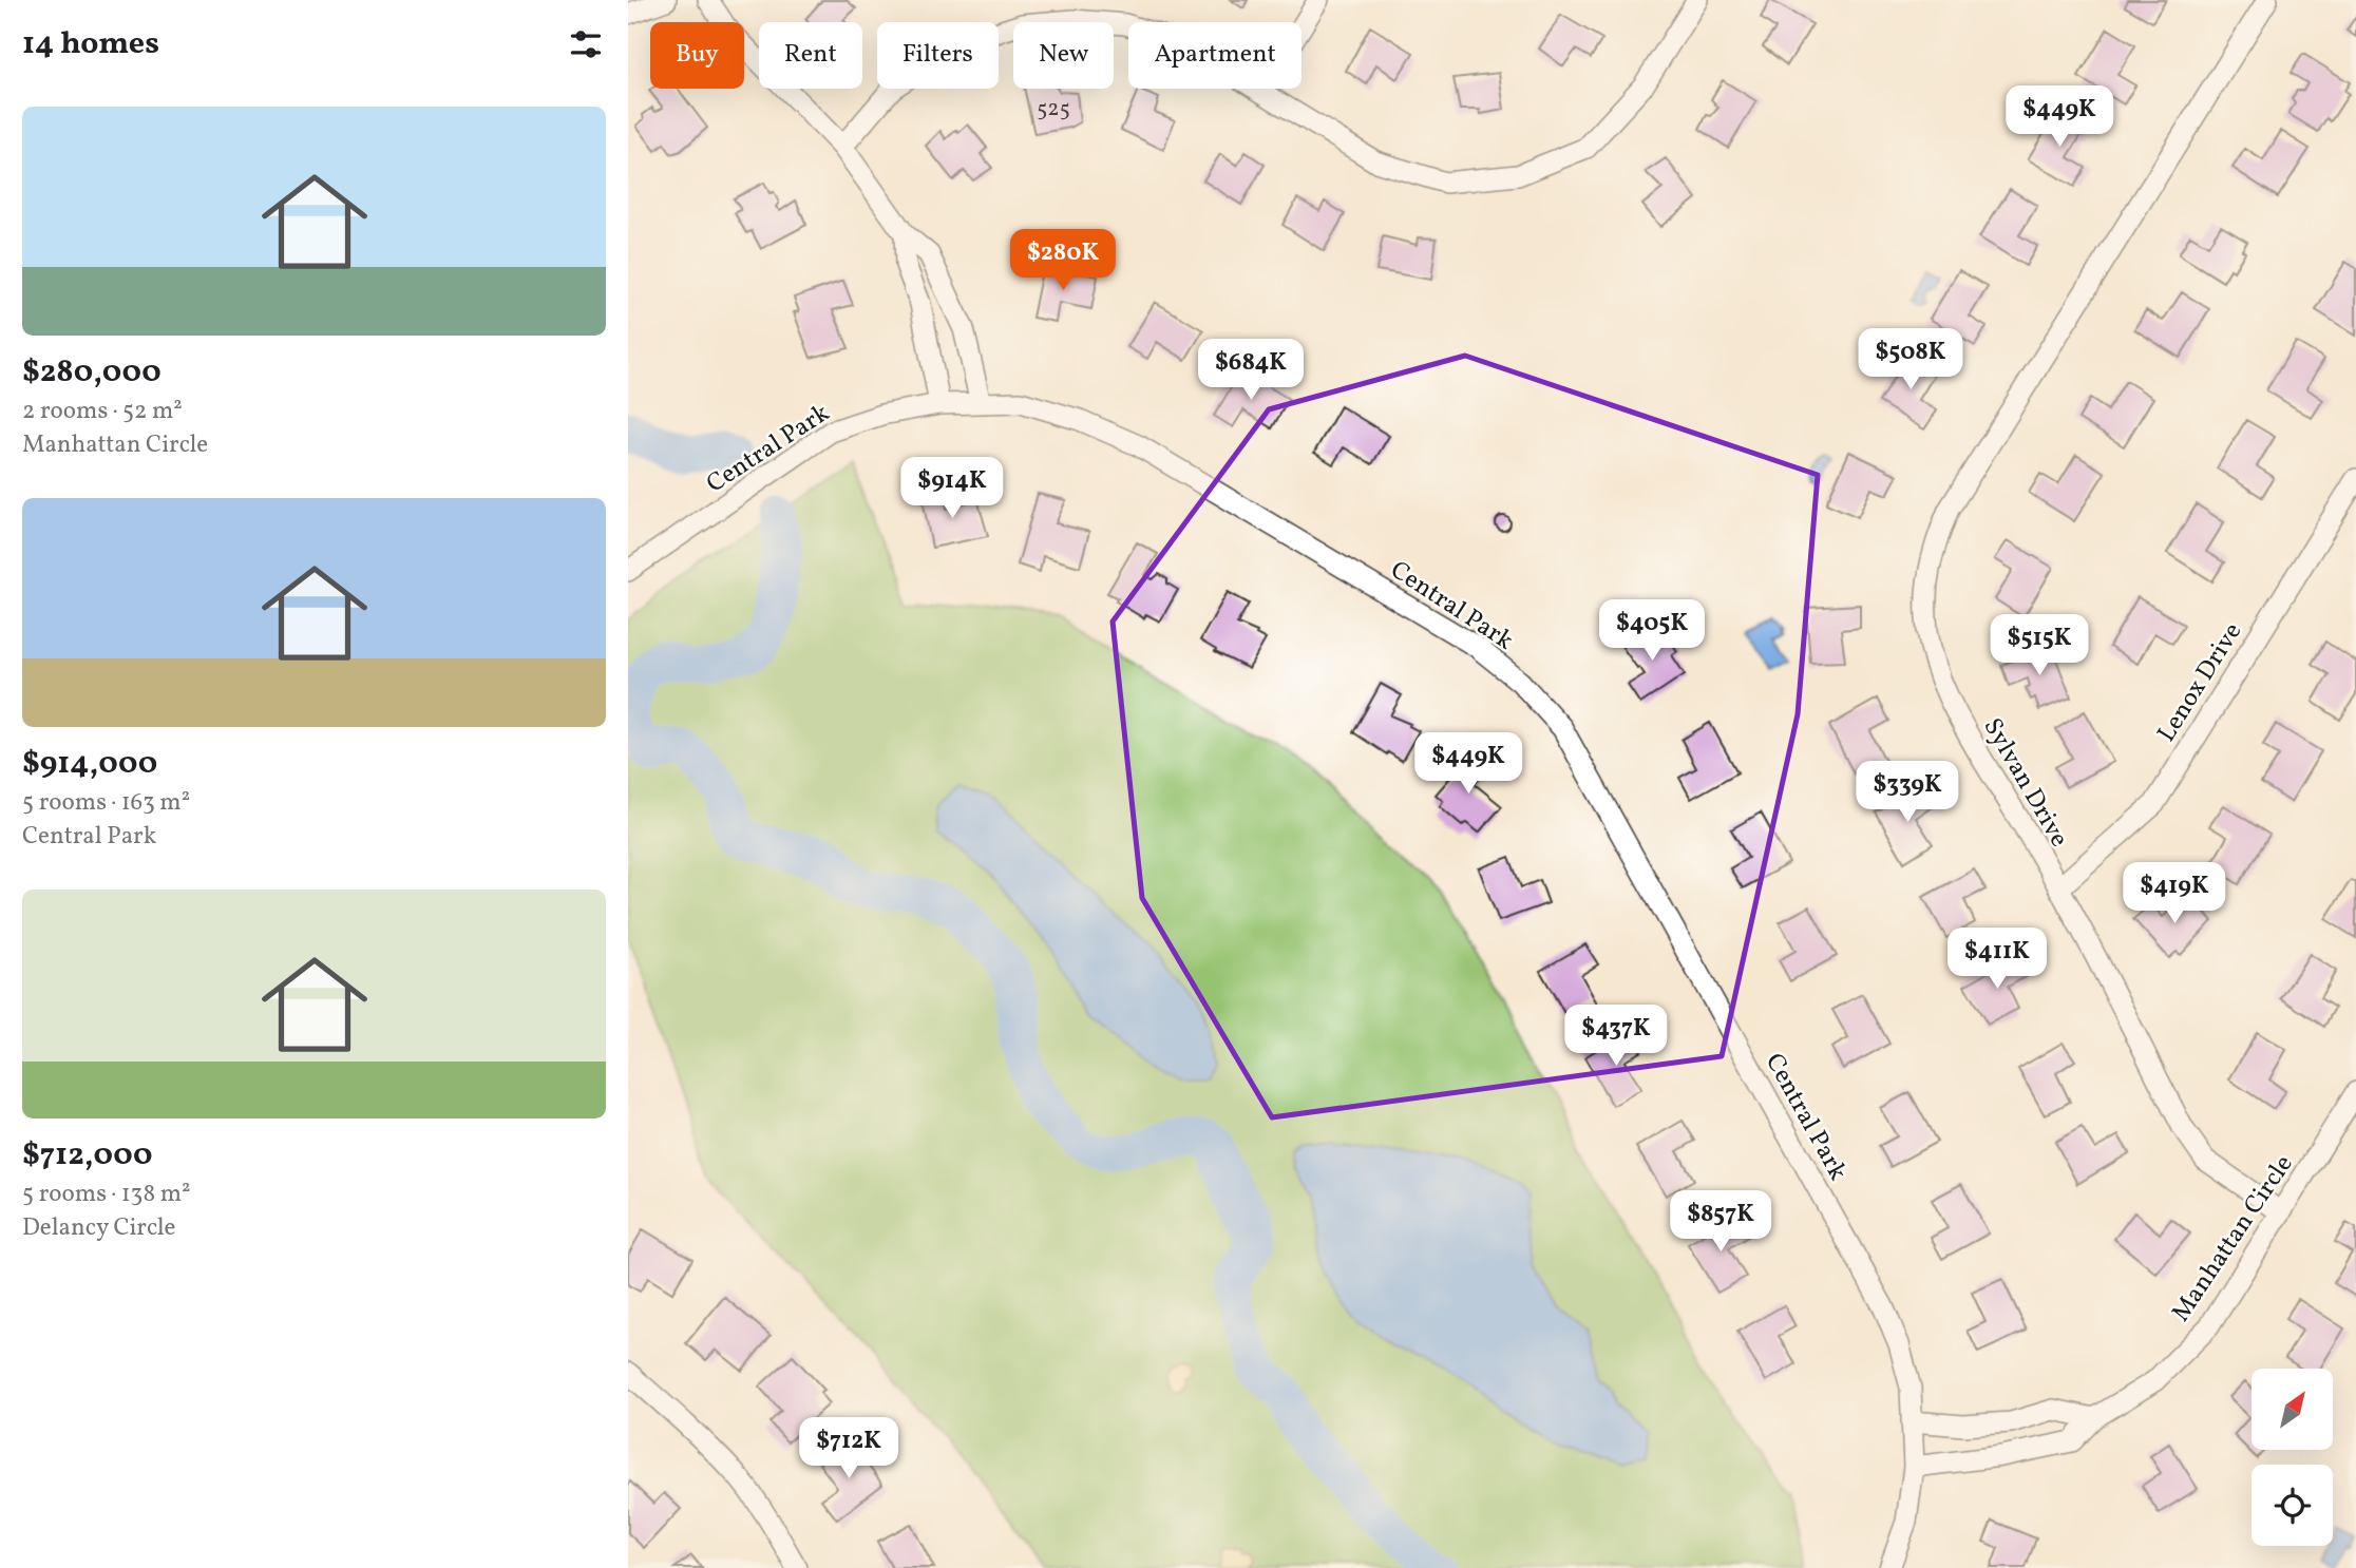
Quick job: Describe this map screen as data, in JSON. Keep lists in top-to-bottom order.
{
  "streets": {
    "street": [
      "Central Park",
      "Lenox Drive",
      "Sylvan Drive",
      "Manhattan Circle"
    ]
  },
  "crossings": [
    ["Central Park", "Manhattan Circle"],
    ["Lenox Drive", "Sylvan Drive"],
    ["Sylvan Drive", "Manhattan Circle"]
  ],
  "house_numbers": ["525"],
  "north": "top right",
  "page": {
    "heading": "14 homes",
    "chip": [
      "Buy",
      "Rent",
      "Filters",
      "New",
      "Apartment"
    ],
    "price": [
      "$449K",
      "$280K",
      "$508K",
      "$684K",
      "$914K",
      "$405K",
      "$515K",
      "$449K",
      "$339K",
      "$419K",
      "$411K",
      "$437K",
      "$857K",
      "$712K"
    ],
    "list": [
      {
        "name": "$280,000",
        "note": "2 rooms · 52 m² · Manhattan Circle"
      },
      {
        "name": "$914,000",
        "note": "5 rooms · 163 m² · Central Park"
      },
      {
        "name": "$712,000",
        "note": "5 rooms · 138 m² · Delancy Circle"
      }
    ]
  }
}
